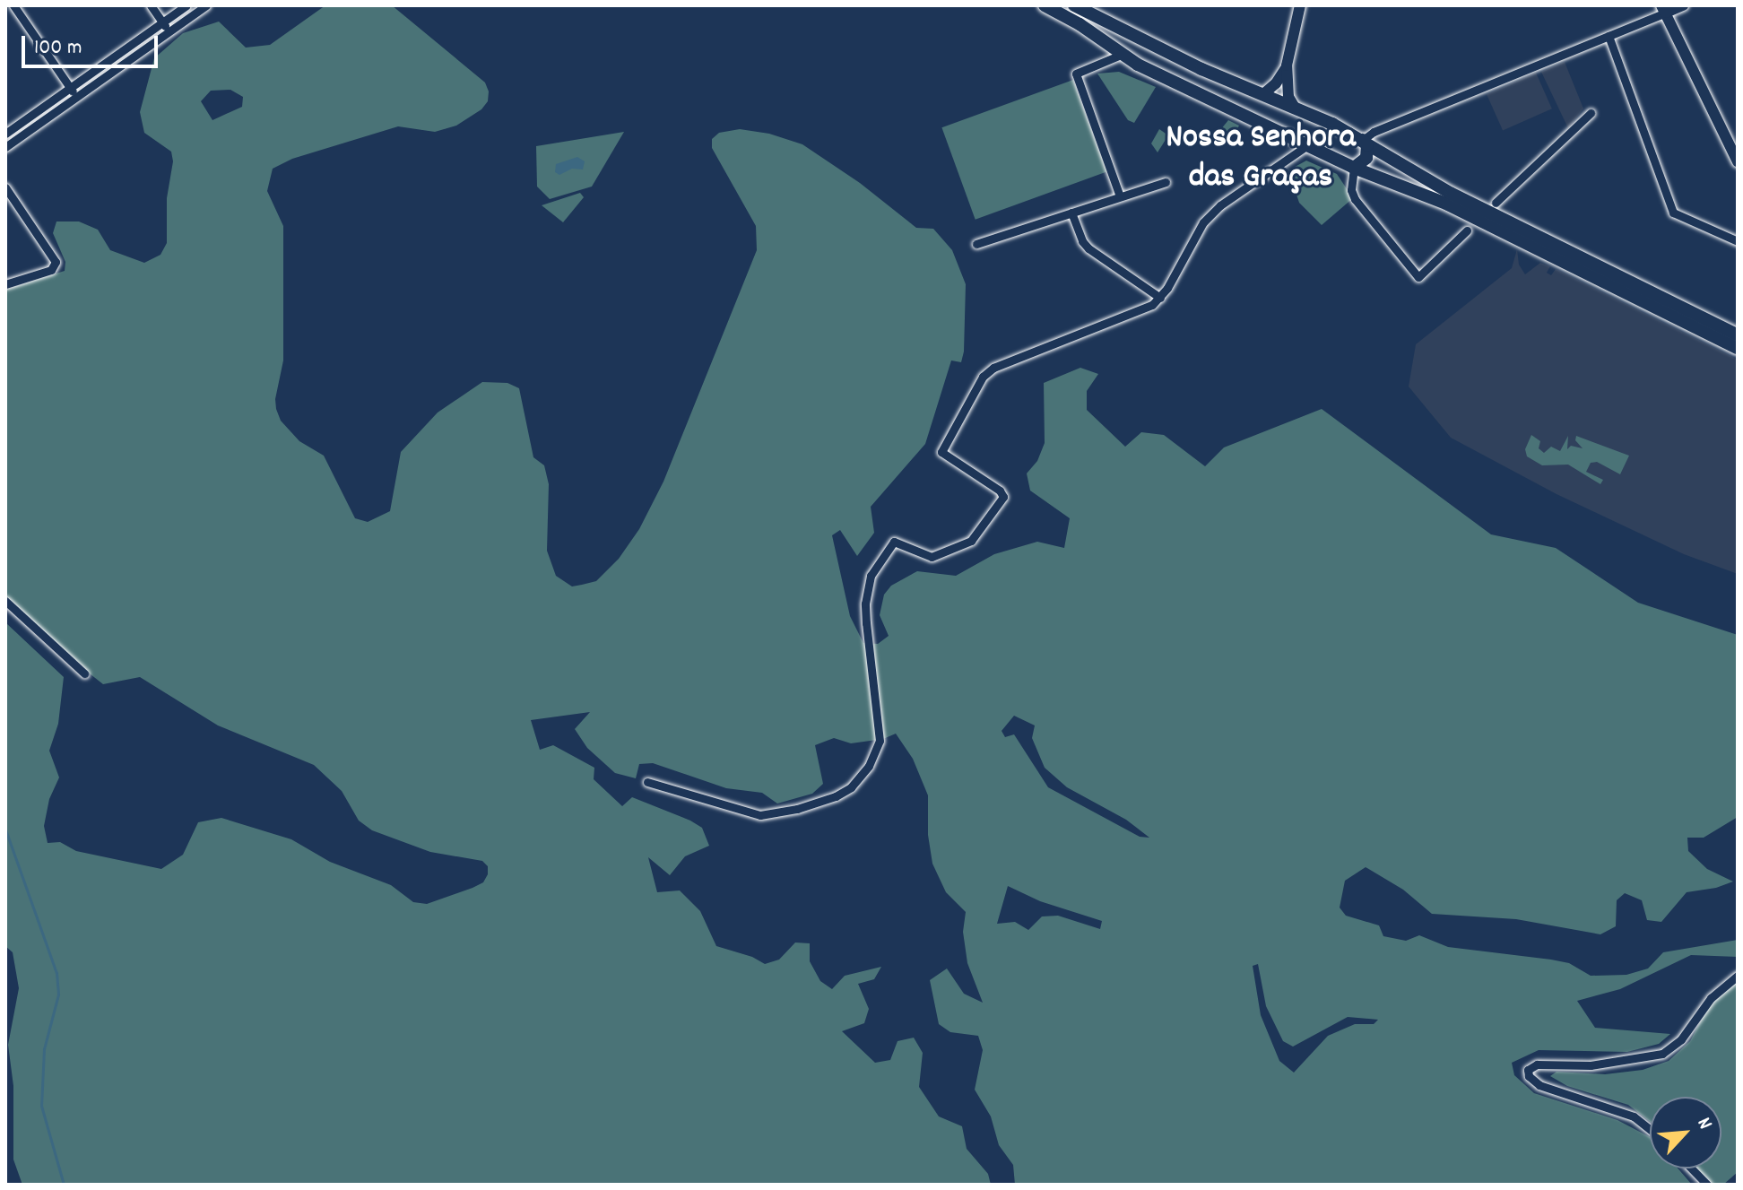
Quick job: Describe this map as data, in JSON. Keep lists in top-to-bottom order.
{
  "districts": ["Nossa Senhora das Graças"],
  "scale_bar": "100 m",
  "north": "top right"
}
